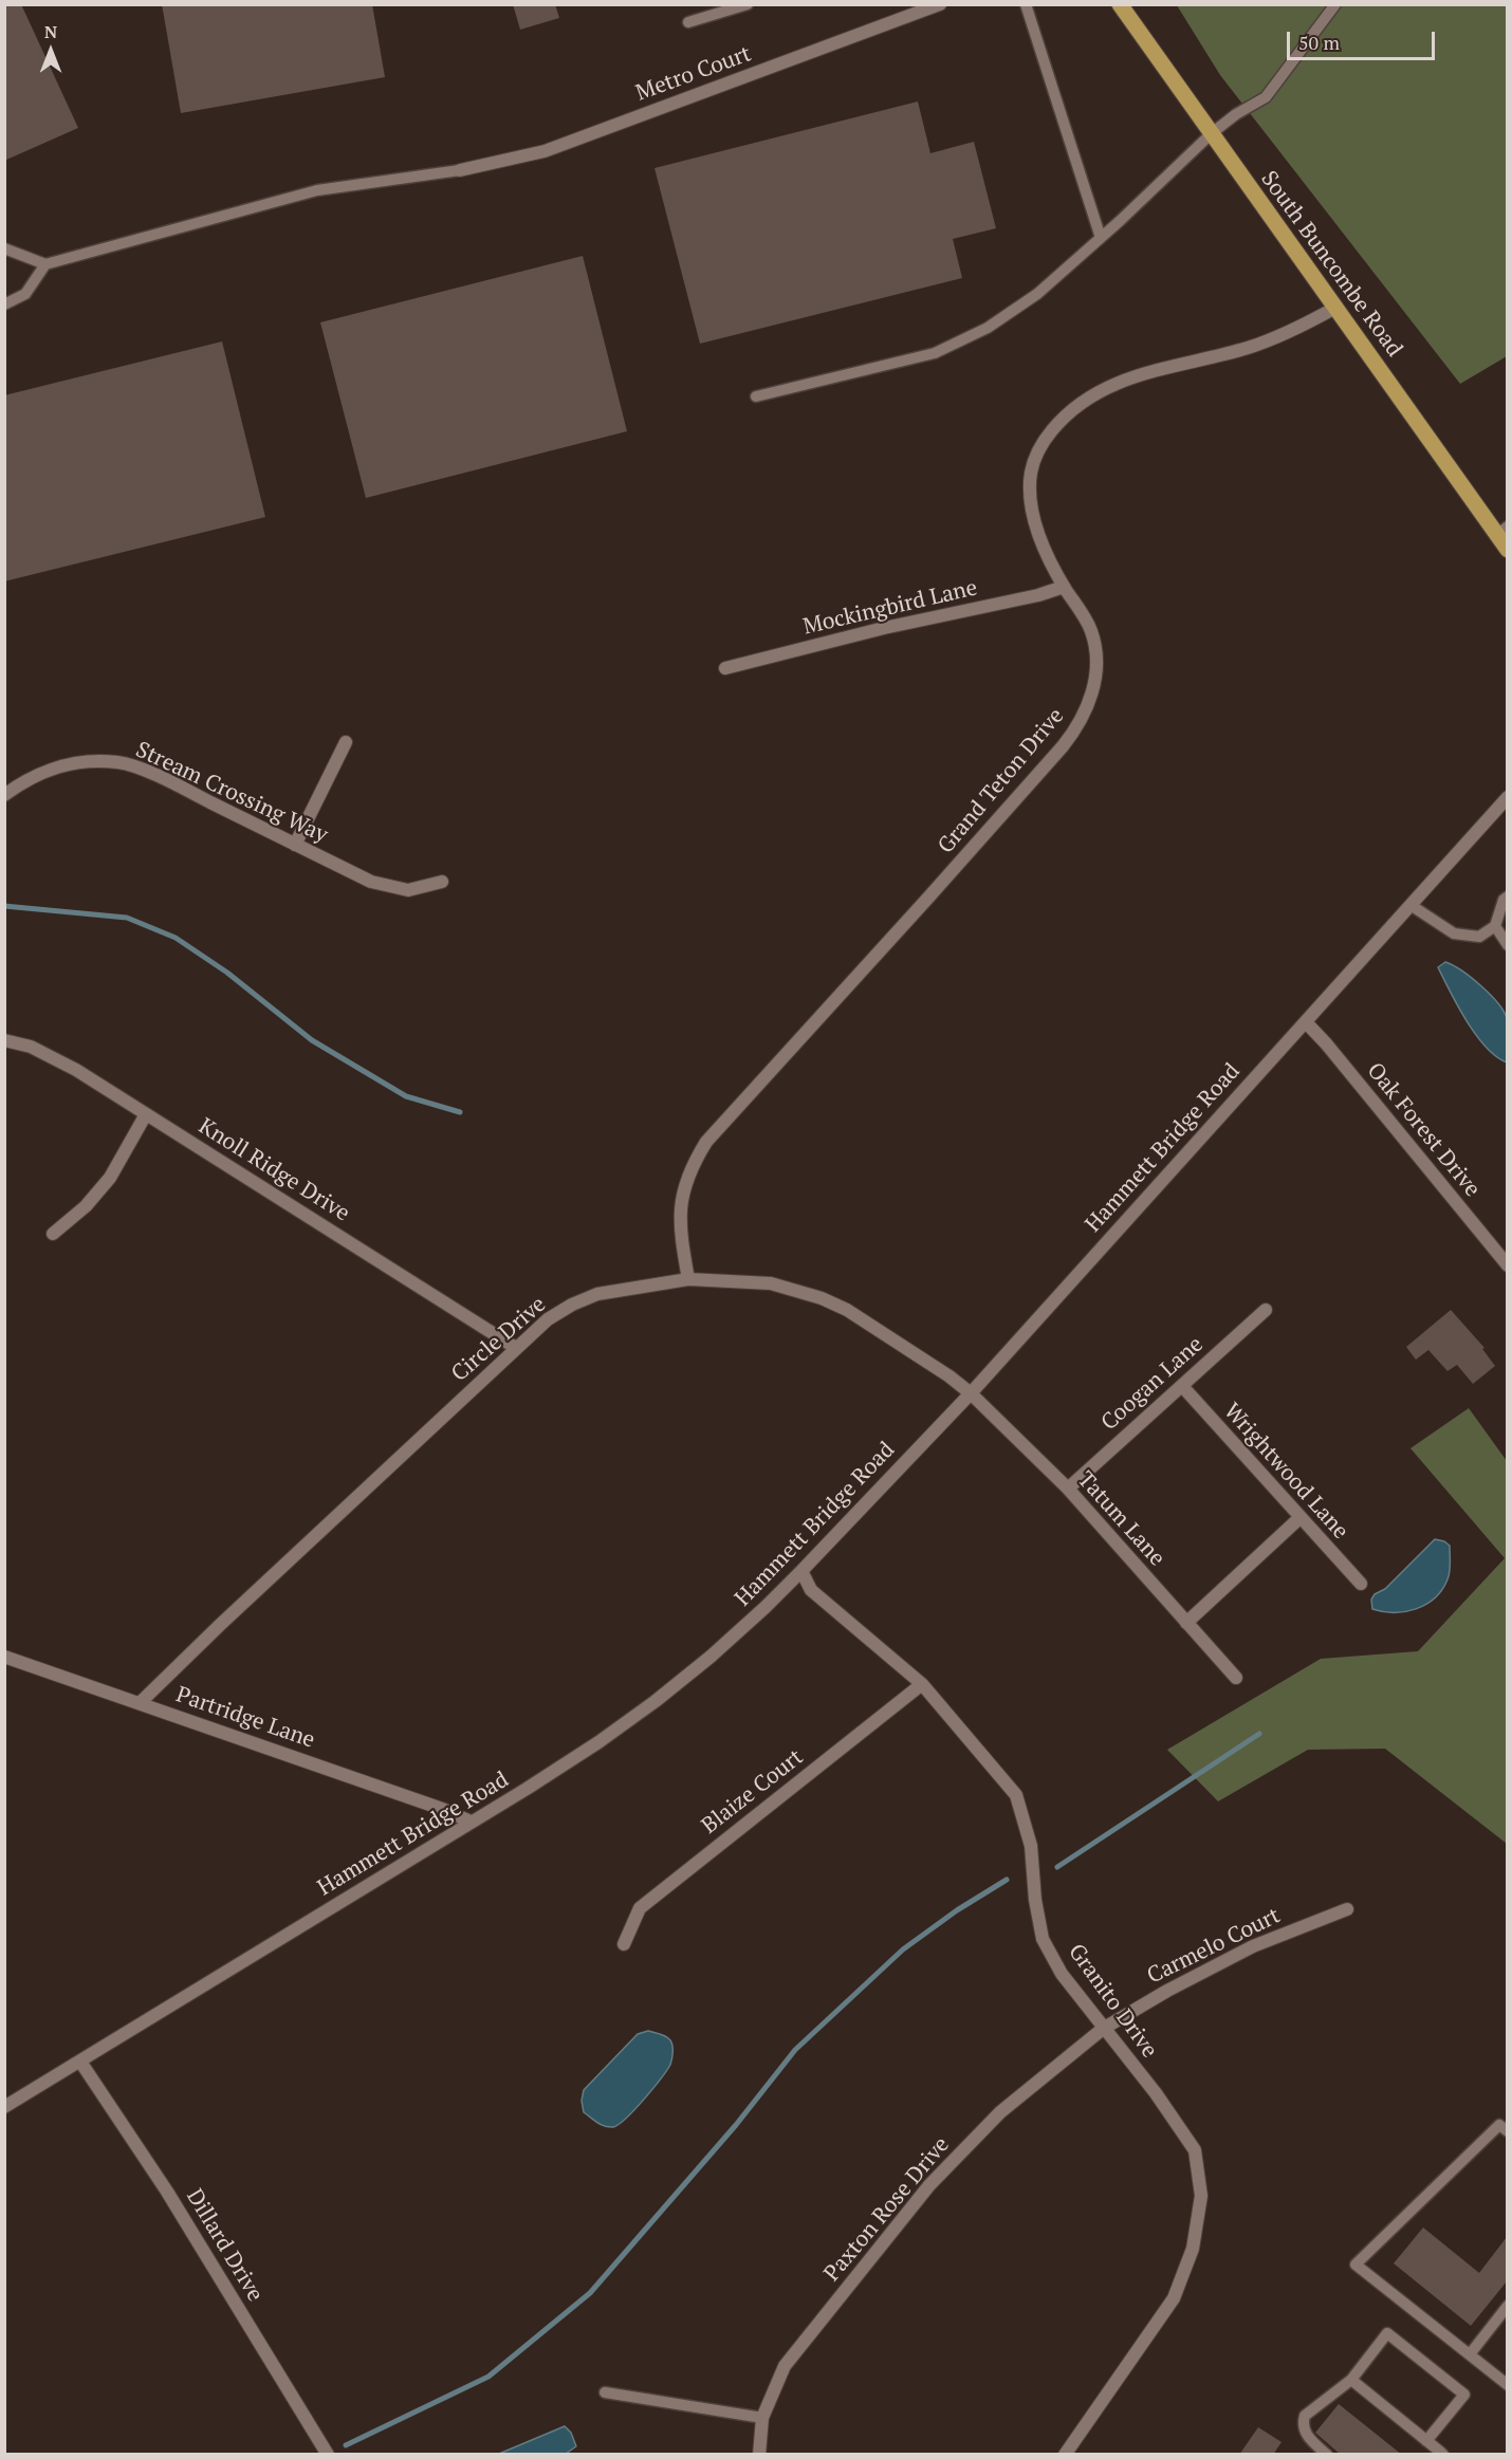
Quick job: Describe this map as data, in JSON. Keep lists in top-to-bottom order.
{
  "streets": {
    "main road": ["South Buncombe Road"],
    "street": [
      "Metro Court",
      "Mockingbird Lane",
      "Grand Teton Drive",
      "Stream Crossing Way",
      "Oak Forest Drive",
      "Hammett Bridge Road",
      "Knoll Ridge Drive",
      "Circle Drive",
      "Coogan Lane",
      "Wrightwood Lane",
      "Tatum Lane",
      "Partridge Lane",
      "Blaize Court",
      "Carmelo Court",
      "Granito Drive",
      "Paxton Rose Drive",
      "Dillard Drive"
    ]
  },
  "crossings": [
    ["South Buncombe Road", "Grand Teton Drive"],
    ["Mockingbird Lane", "Grand Teton Drive"],
    ["Grand Teton Drive", "Circle Drive"],
    ["Oak Forest Drive", "Hammett Bridge Road"],
    ["Hammett Bridge Road", "Circle Drive"],
    ["Hammett Bridge Road", "Tatum Lane"],
    ["Hammett Bridge Road", "Partridge Lane"],
    ["Hammett Bridge Road", "Granito Drive"],
    ["Hammett Bridge Road", "Dillard Drive"],
    ["Knoll Ridge Drive", "Circle Drive"],
    ["Circle Drive", "Tatum Lane"],
    ["Circle Drive", "Partridge Lane"],
    ["Coogan Lane", "Wrightwood Lane"],
    ["Coogan Lane", "Tatum Lane"],
    ["Blaize Court", "Granito Drive"],
    ["Carmelo Court", "Granito Drive"],
    ["Carmelo Court", "Paxton Rose Drive"],
    ["Granito Drive", "Paxton Rose Drive"]
  ],
  "scale_bar": "50 m",
  "north": "top"
}
